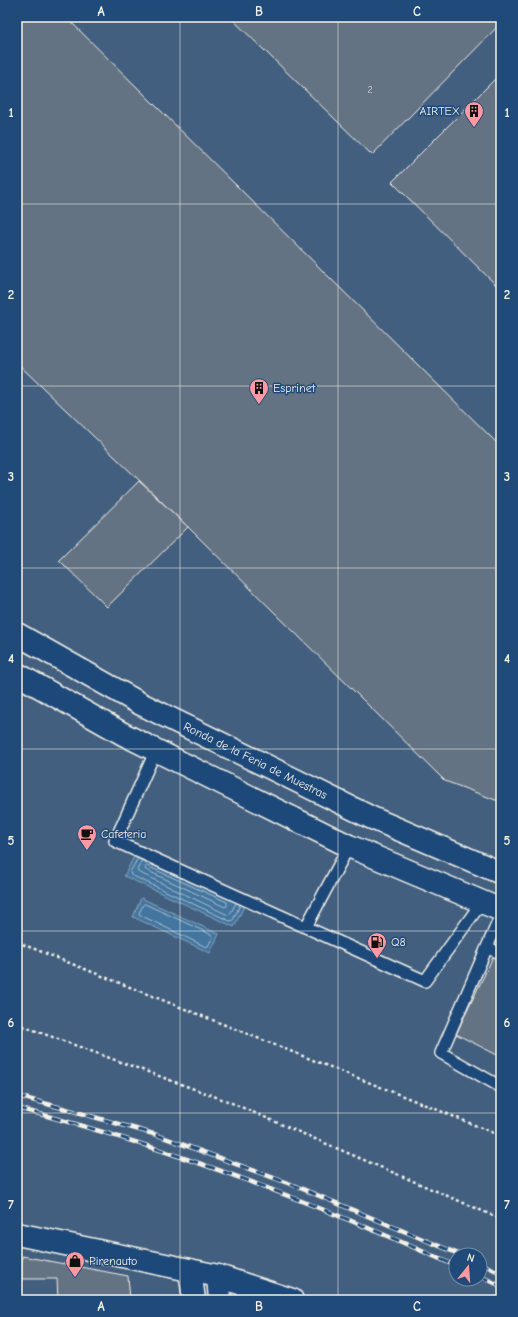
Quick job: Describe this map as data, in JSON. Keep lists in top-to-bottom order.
{
  "streets": {
    "street": ["Ronda de la Feria de Muestras"]
  },
  "places": {
    "building": ["AIRTEX", "Esprinet"],
    "cafe": ["Cafeteria"],
    "fuel station": ["Q8"],
    "shop": ["Pirenauto"]
  },
  "house_numbers": ["2"],
  "north": "top",
  "grid": {
    "columns": ["A", "B", "C"],
    "rows": [
      "1",
      "2",
      "3",
      "4",
      "5",
      "6",
      "7"
    ]
  }
}
